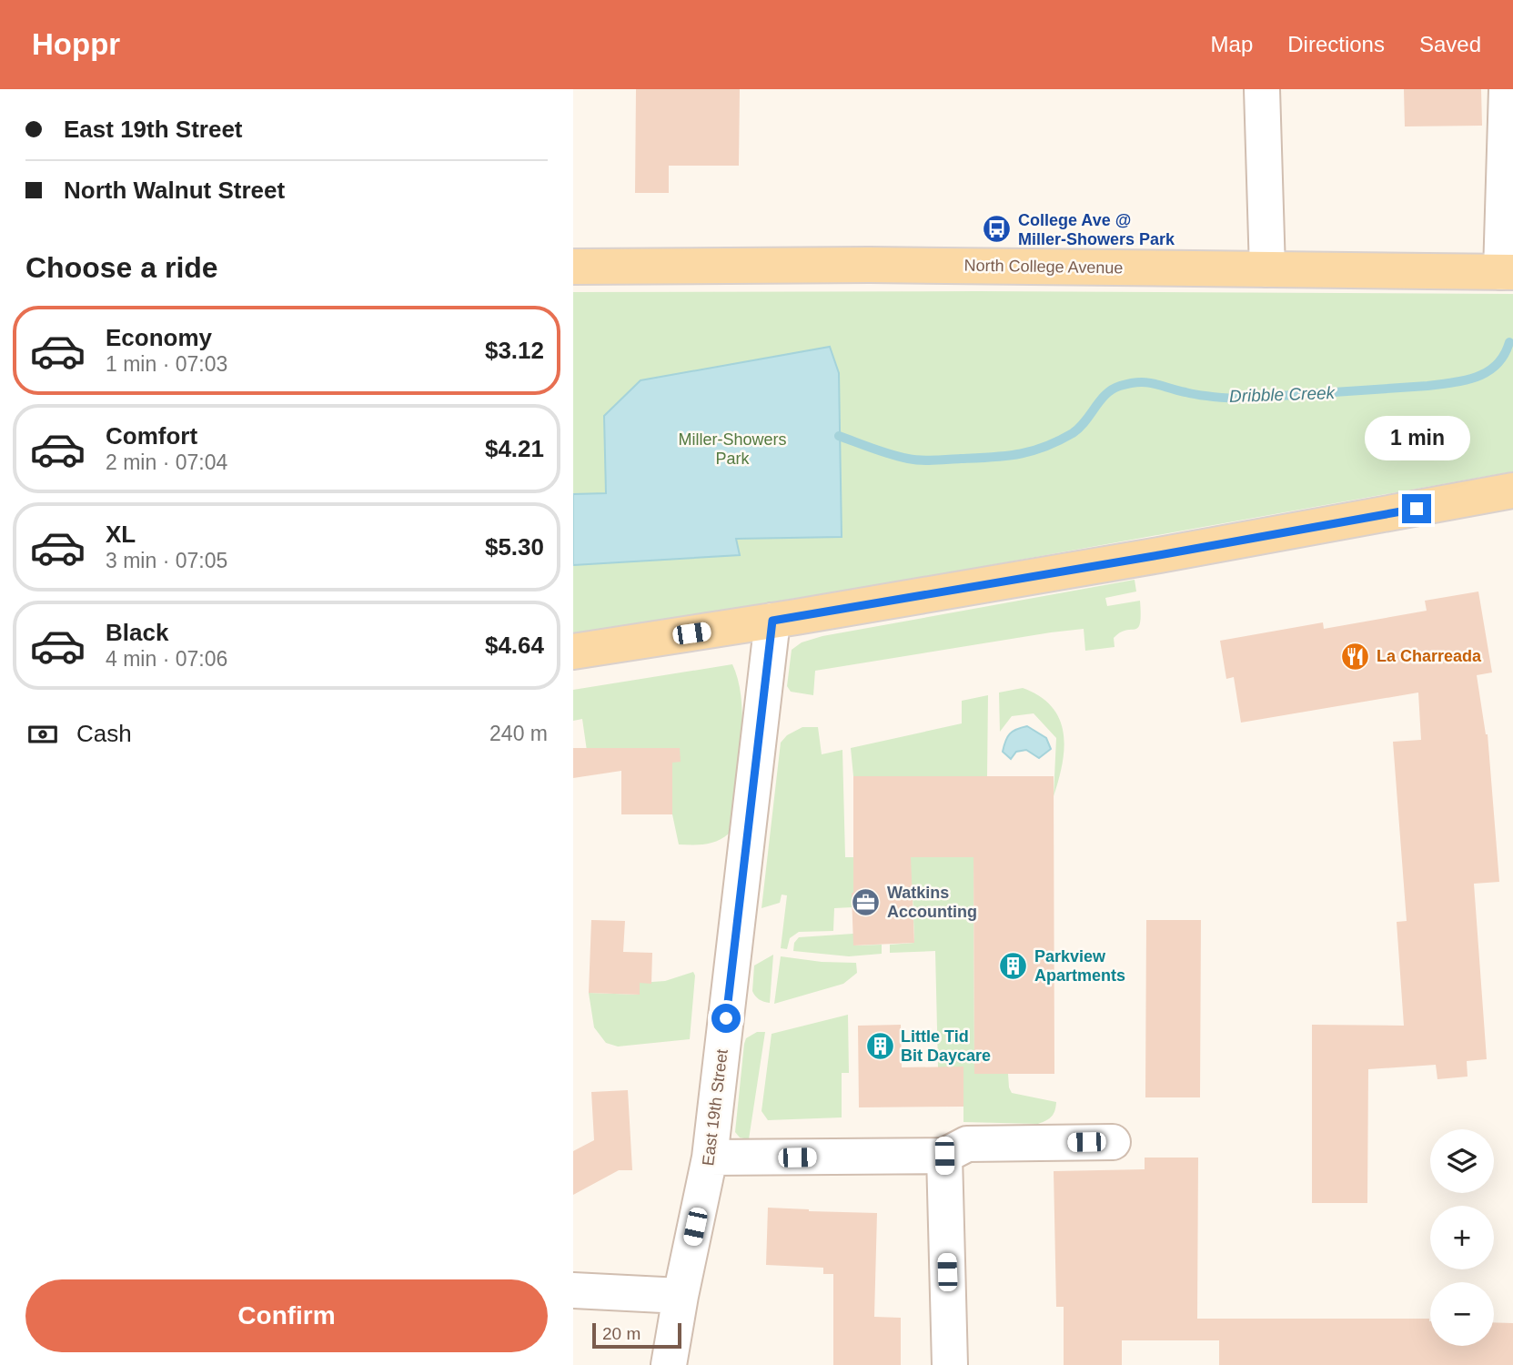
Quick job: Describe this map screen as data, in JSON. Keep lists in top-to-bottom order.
{
  "streets": {
    "main road": ["North College Avenue"],
    "street": ["East 19th Street"]
  },
  "water": ["Dribble Creek"],
  "parks": ["Miller-Showers Park"],
  "places": {
    "bus stop": ["College Ave @ Miller-Showers Park"],
    "restaurant": ["La Charreada"],
    "office": ["Watkins Accounting"],
    "building": ["Parkview Apartments", "Little Tid Bit Daycare"]
  },
  "scale_bar": "20 m",
  "page": {
    "header": "Hoppr",
    "nav": ["Map", "Directions", "Saved"],
    "banner": ["East 19th Street", "North Walnut Street"],
    "heading": "Choose a ride",
    "list": [
      {
        "name": "Economy",
        "note": "1 min · 07:03",
        "value": "$3.12"
      },
      {
        "name": "Comfort",
        "note": "2 min · 07:04",
        "value": "$4.21"
      },
      {
        "name": "XL",
        "note": "3 min · 07:05",
        "value": "$5.30"
      },
      {
        "name": "Black",
        "note": "4 min · 07:06",
        "value": "$4.64"
      }
    ],
    "bubble": "1 min",
    "pay": ["Cash", "240 m"],
    "map_buttons": ["+", "−"],
    "buttons": "Confirm",
    "scale": "20 m"
  }
}
